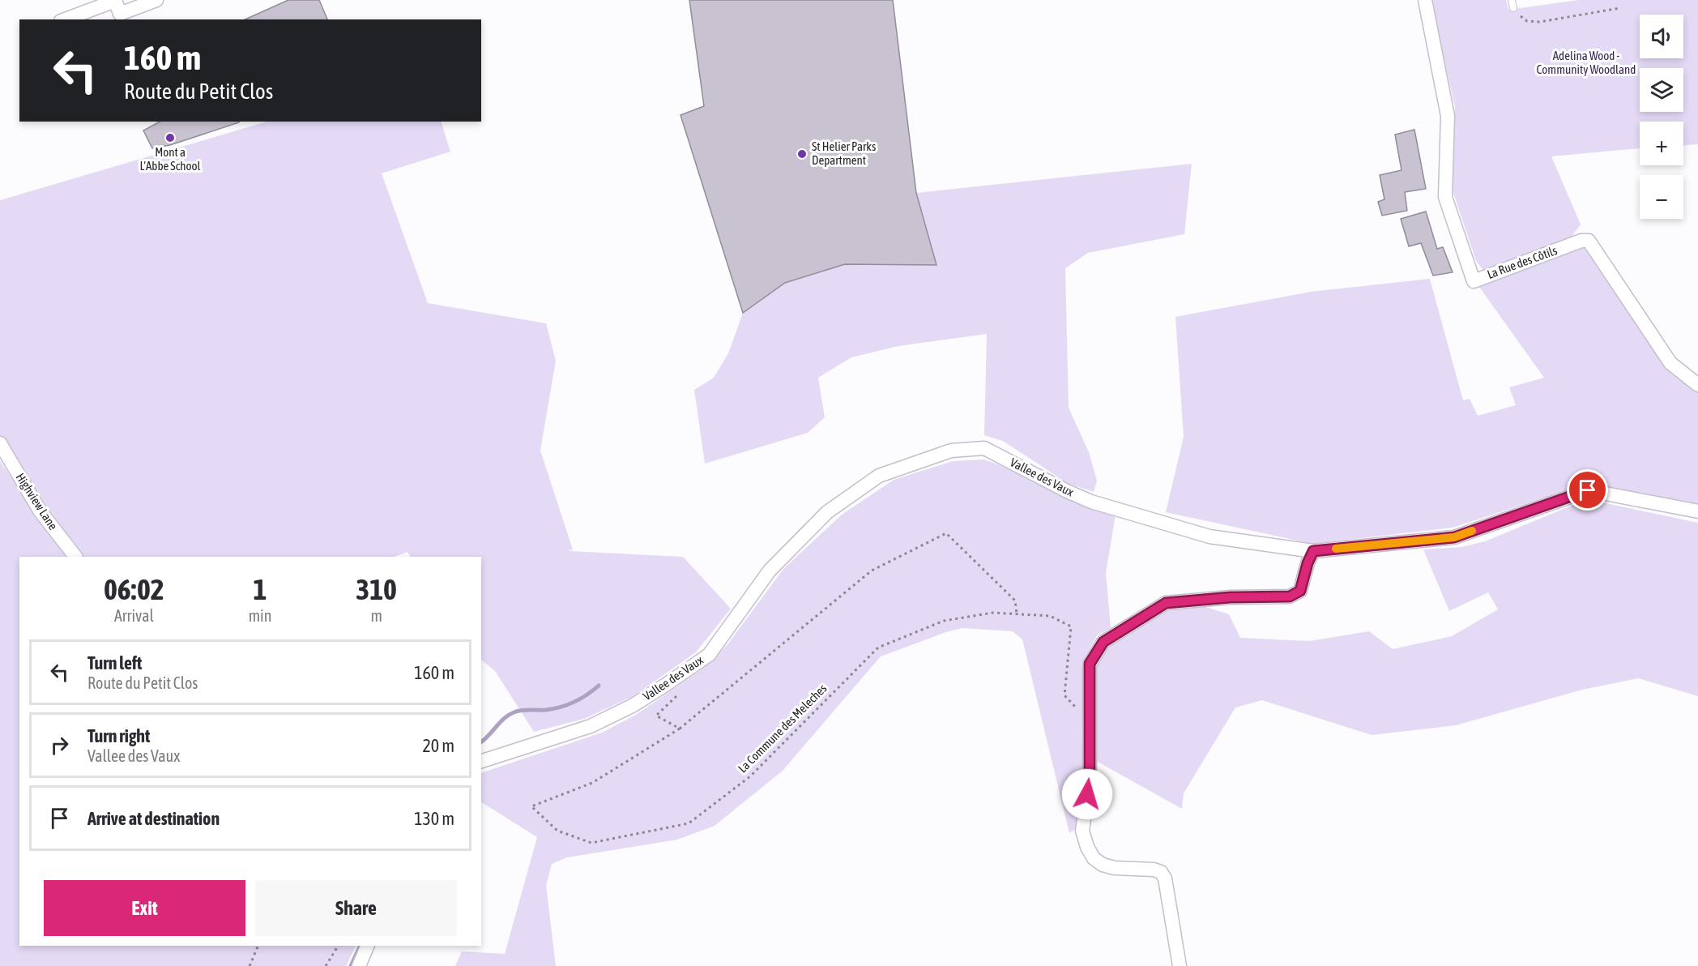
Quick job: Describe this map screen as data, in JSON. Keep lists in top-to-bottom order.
{
  "streets": {
    "street": ["La Rue des Côtils", "Vallee des Vaux", "Highview Lane"],
    "path": ["La Commune des Meleches"]
  },
  "parks": ["Adelina Wood - Community Woodland"],
  "places": ["Mont a L'Abbe School", "St Helier Parks Department"],
  "page": {
    "map_buttons": ["+", "−"],
    "turn": ["160 m", "Route du Petit Clos"],
    "eta": [
      "06:02",
      "Arrival",
      "1",
      "min",
      "310",
      "m"
    ],
    "list": [
      {
        "name": "Turn left",
        "note": "Route du Petit Clos",
        "value": "160 m"
      },
      {
        "name": "Turn right",
        "note": "Vallee des Vaux",
        "value": "20 m"
      },
      {
        "name": "Arrive at destination",
        "value": "130 m"
      }
    ],
    "buttons": ["Exit", "Share"]
  }
}
